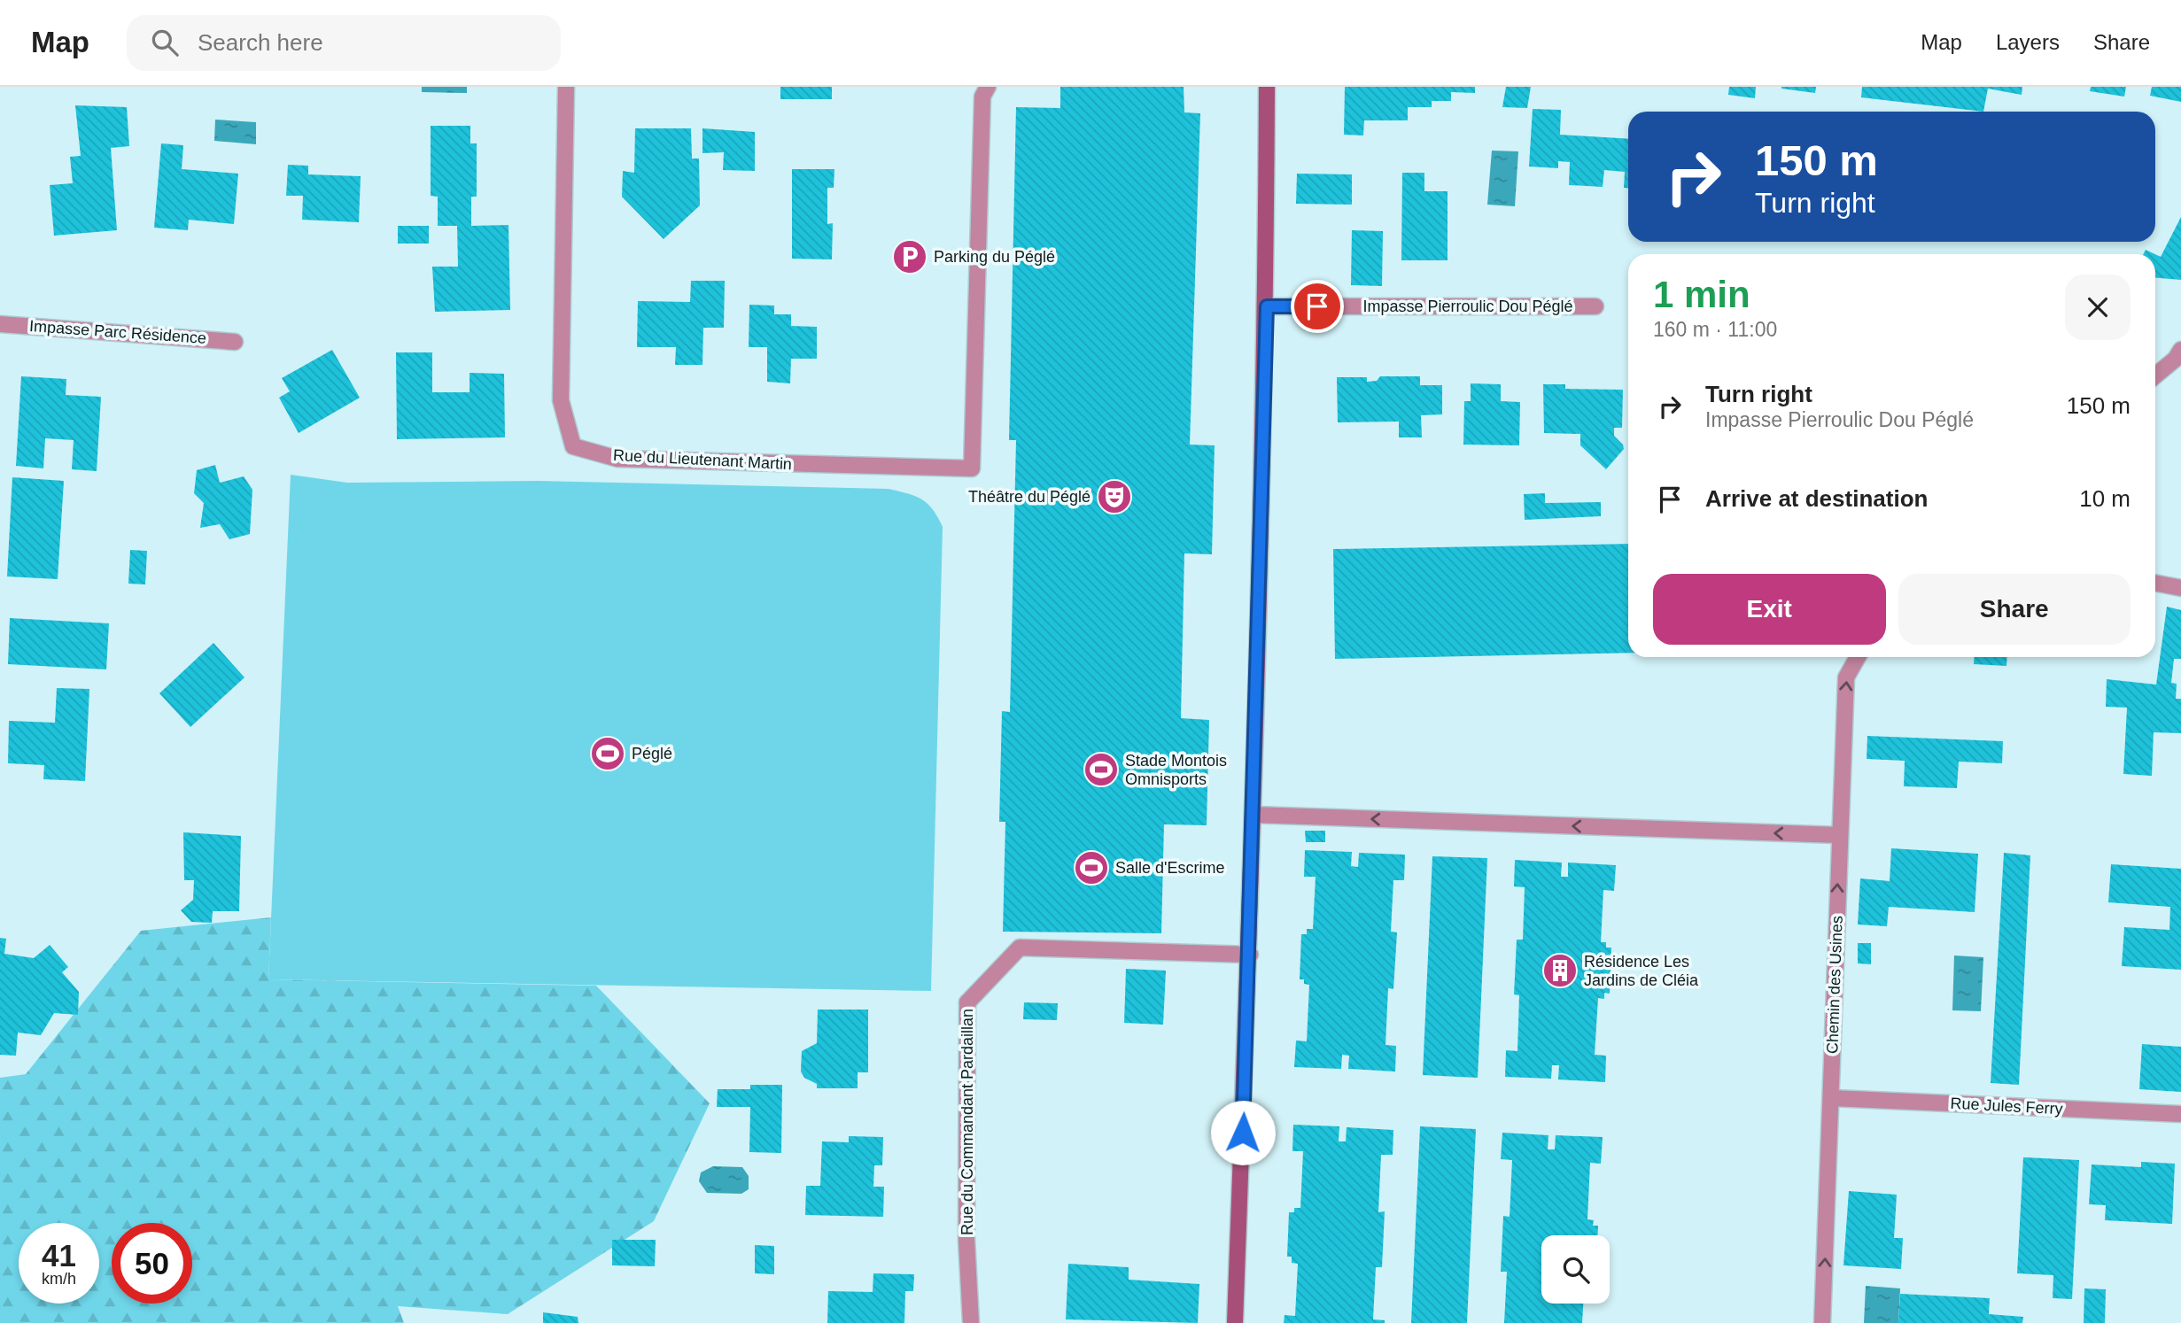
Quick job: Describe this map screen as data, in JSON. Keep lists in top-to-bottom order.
{
  "streets": {
    "street": [
      "Impasse Pierroulic Dou Péglé",
      "Impasse Parc Résidence",
      "Rue du Lieutenant Martin",
      "Chemin des Usines",
      "Rue Jules Ferry",
      "Rue du Commandant Pardaillan"
    ]
  },
  "crossings": [
    ["Chemin des Usines", "Rue Jules Ferry"]
  ],
  "one_way": ["Chemin des Usines"],
  "places": {
    "parking": ["Parking du Péglé"],
    "theatre": ["Théâtre du Péglé"],
    "sports": ["Péglé", "Stade Montois Omnisports", "Salle d'Escrime"],
    "building": ["Résidence Les Jardins de Cléia"]
  },
  "page": {
    "header": "Map",
    "search": "Search here",
    "nav": ["Map", "Layers", "Share"],
    "turn": ["150 m", "Turn right"],
    "heading": ["1 min", "160 m · 11:00"],
    "list": [
      {
        "name": "Turn right",
        "note": "Impasse Pierroulic Dou Péglé",
        "value": "150 m"
      },
      {
        "name": "Arrive at destination",
        "value": "10 m"
      }
    ],
    "buttons": ["Exit", "Share"],
    "speed": "41 km/h",
    "limit": "50"
  }
}
